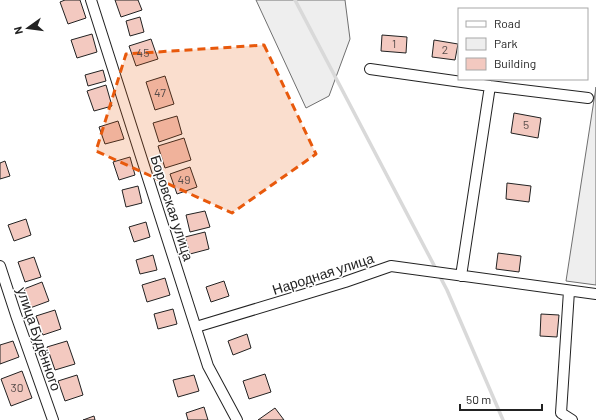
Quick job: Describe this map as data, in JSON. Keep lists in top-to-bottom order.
{
  "streets": {
    "street": ["Боровская улица", "Народная улица", "улица Будённого"]
  },
  "crossings": [
    ["Боровская улица", "Народная улица"]
  ],
  "house_numbers": [
    "1",
    "2",
    "45",
    "47",
    "5",
    "49",
    "30"
  ],
  "legend": ["Road", "Park", "Building"],
  "scale_bar": "50 m",
  "north": "left"
}
